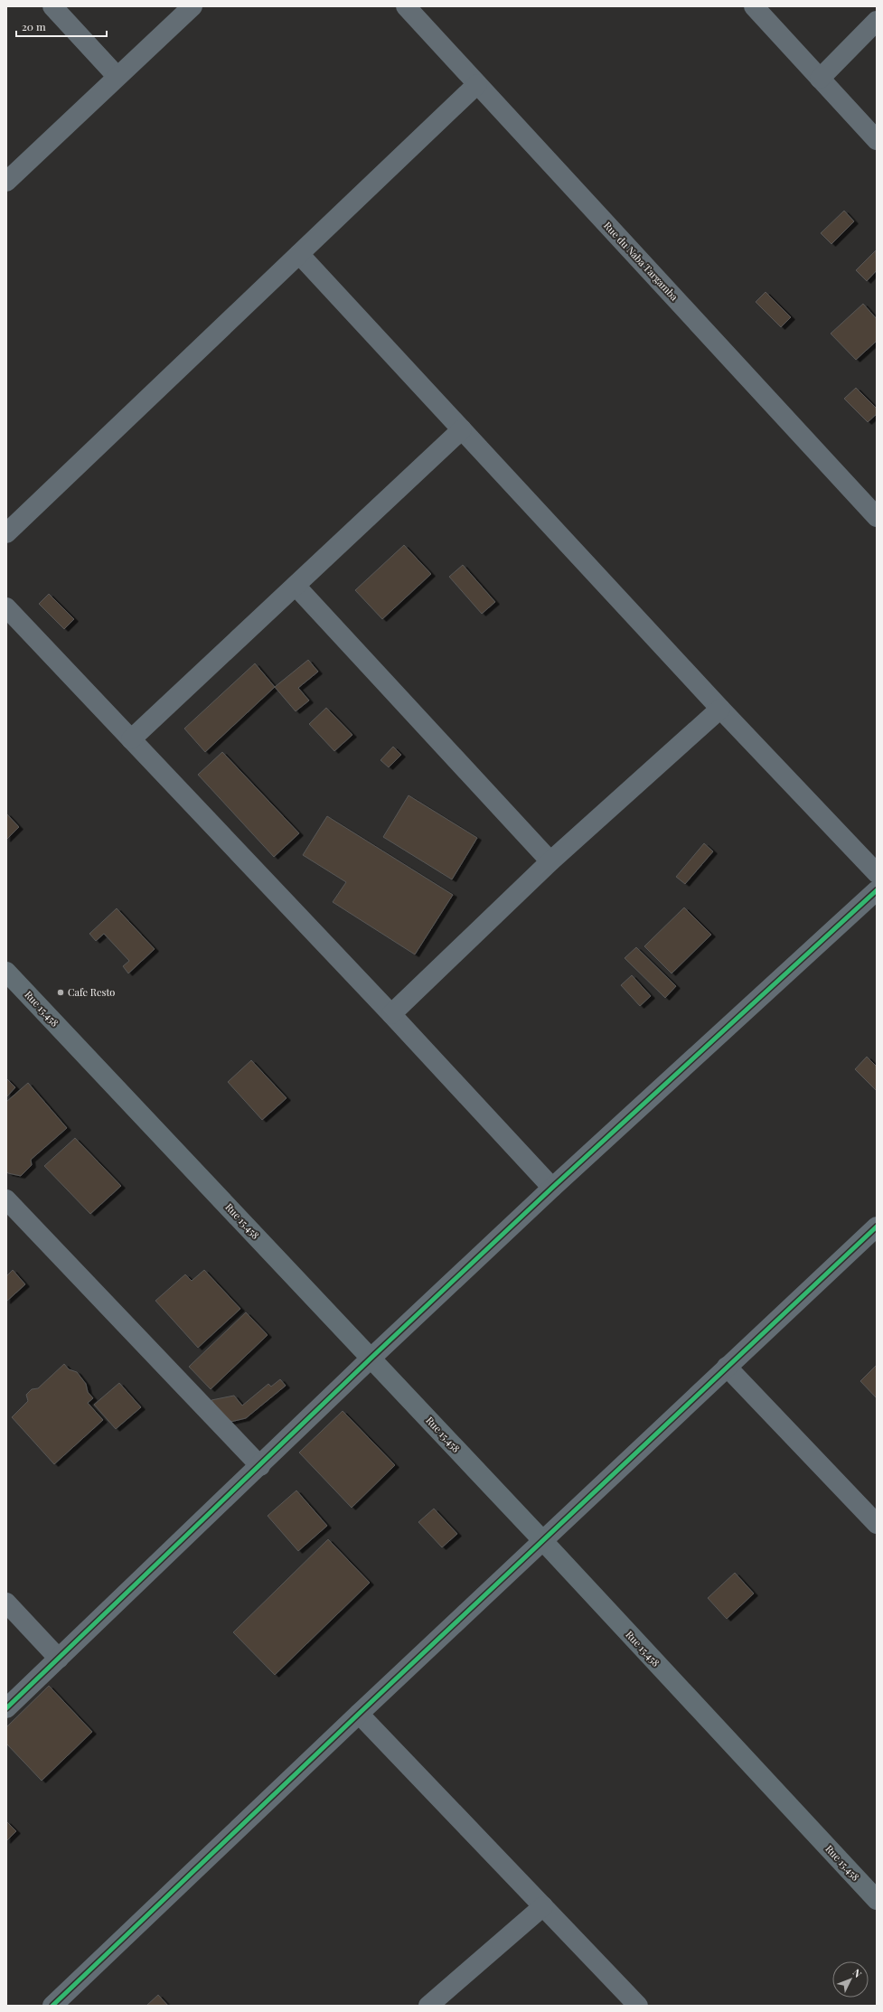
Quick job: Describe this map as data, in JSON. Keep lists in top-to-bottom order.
{
  "streets": {
    "main road": ["Rue 15.458"],
    "street": ["Rue du Naba Targamba"]
  },
  "places": ["Cafe Resto"],
  "scale_bar": "20 m",
  "north": "top right"
}
